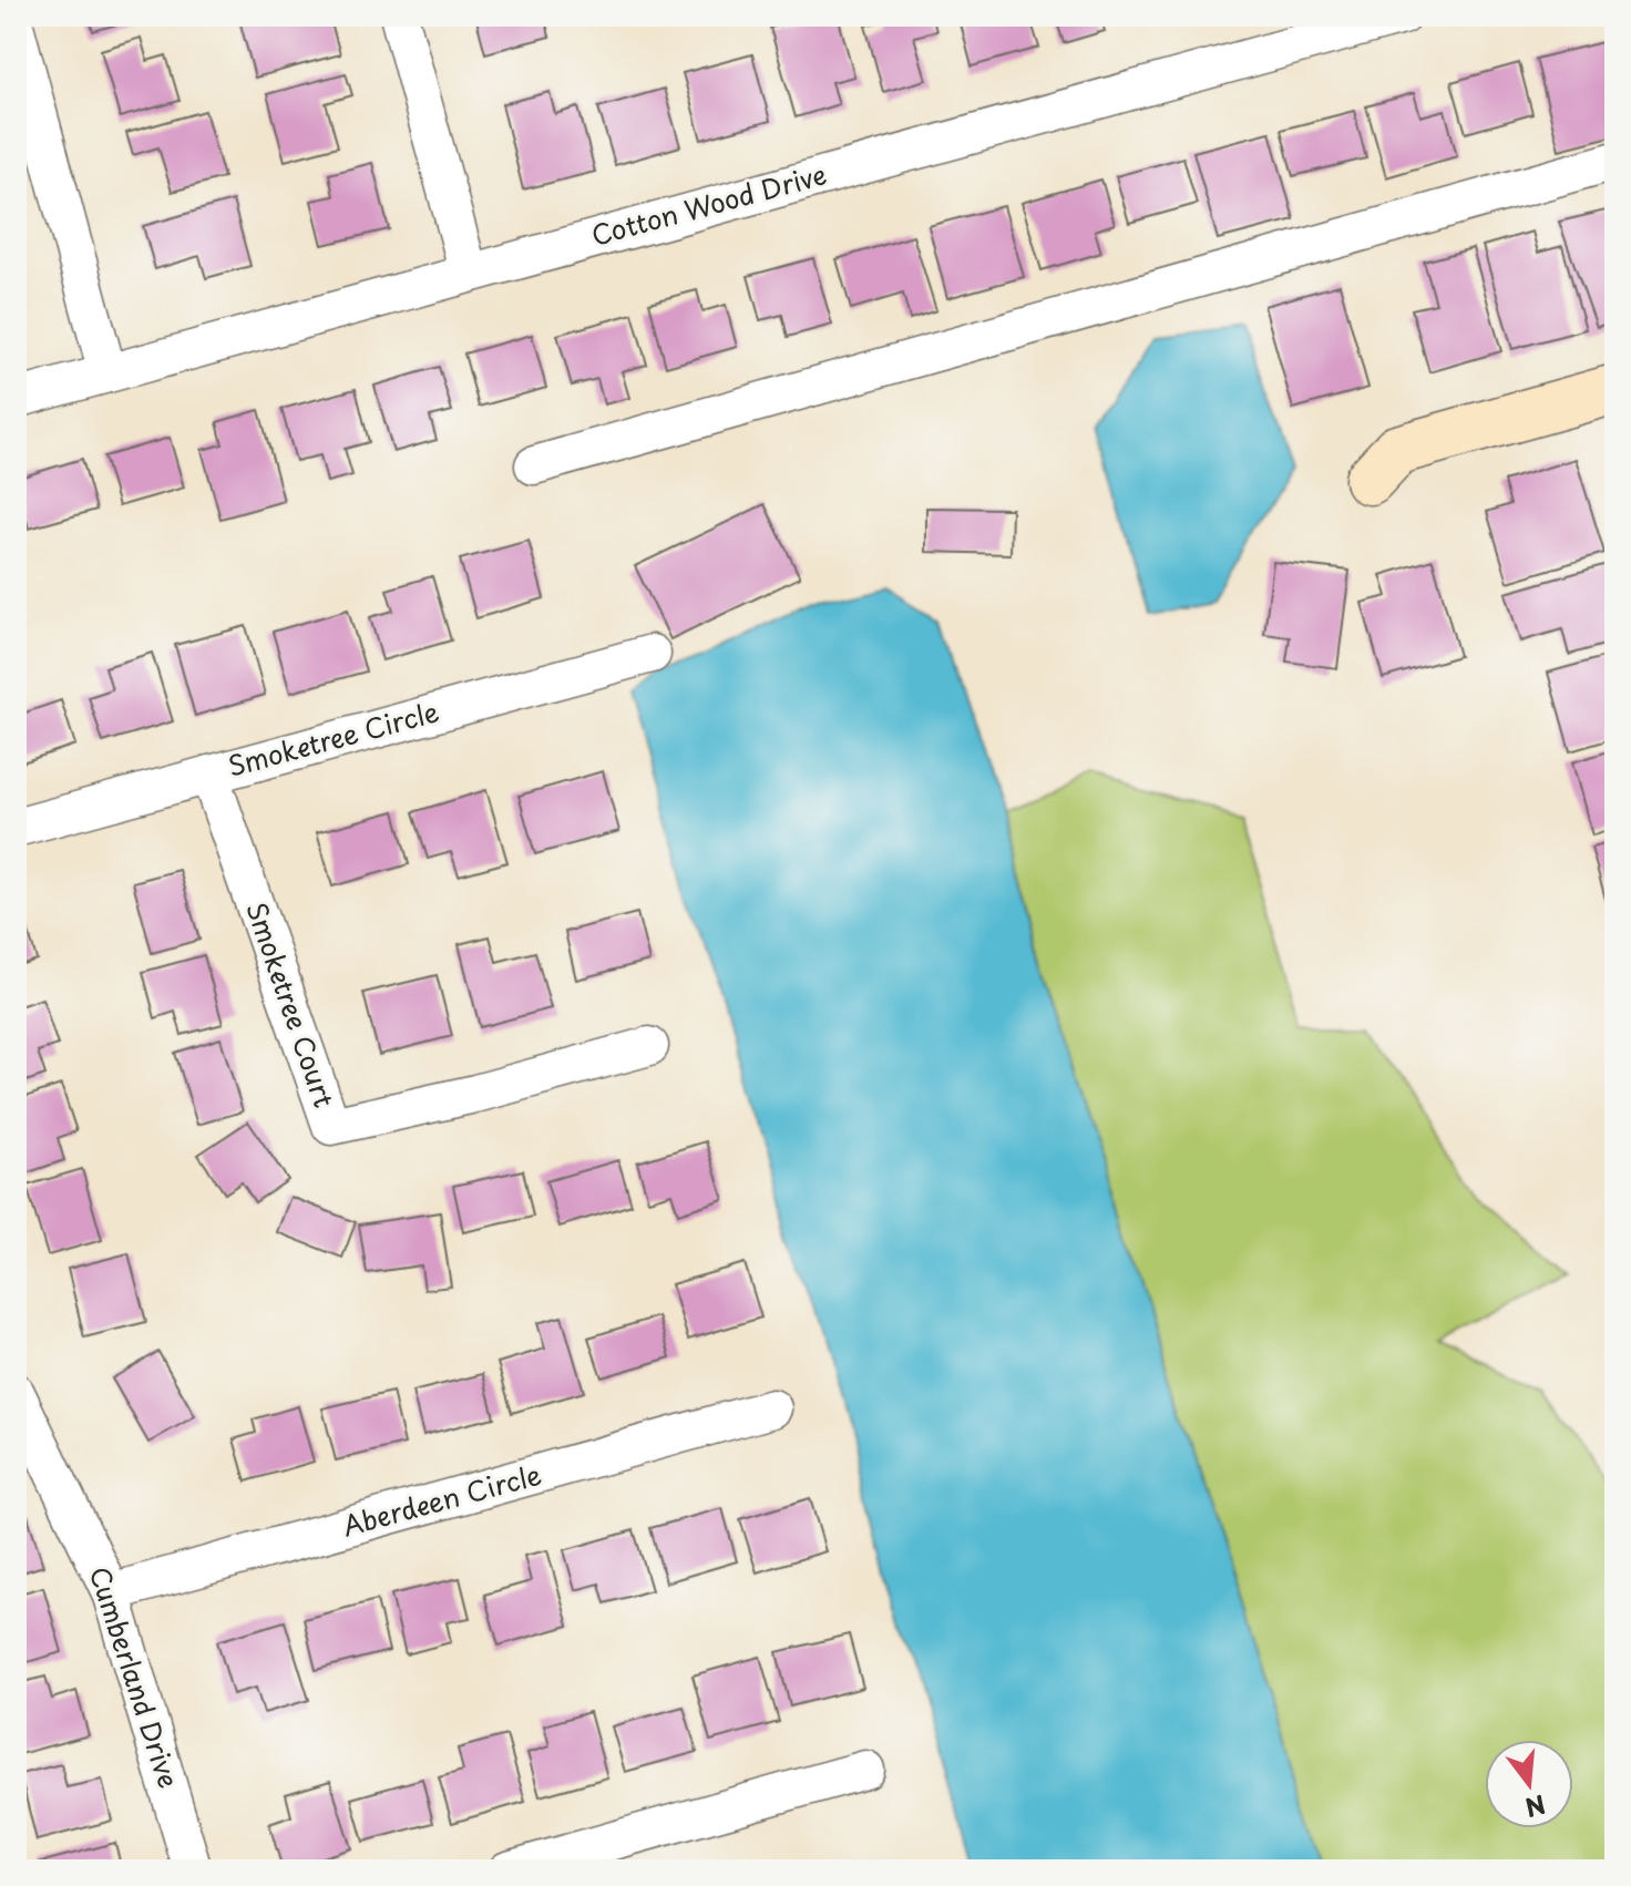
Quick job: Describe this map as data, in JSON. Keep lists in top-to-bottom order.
{
  "streets": {
    "street": [
      "Cotton Wood Drive",
      "Smoketree Circle",
      "Smoketree Court",
      "Aberdeen Circle",
      "Cumberland Drive"
    ]
  },
  "crossings": [
    ["Smoketree Circle", "Smoketree Court"],
    ["Aberdeen Circle", "Cumberland Drive"]
  ],
  "north": "bottom"
}
